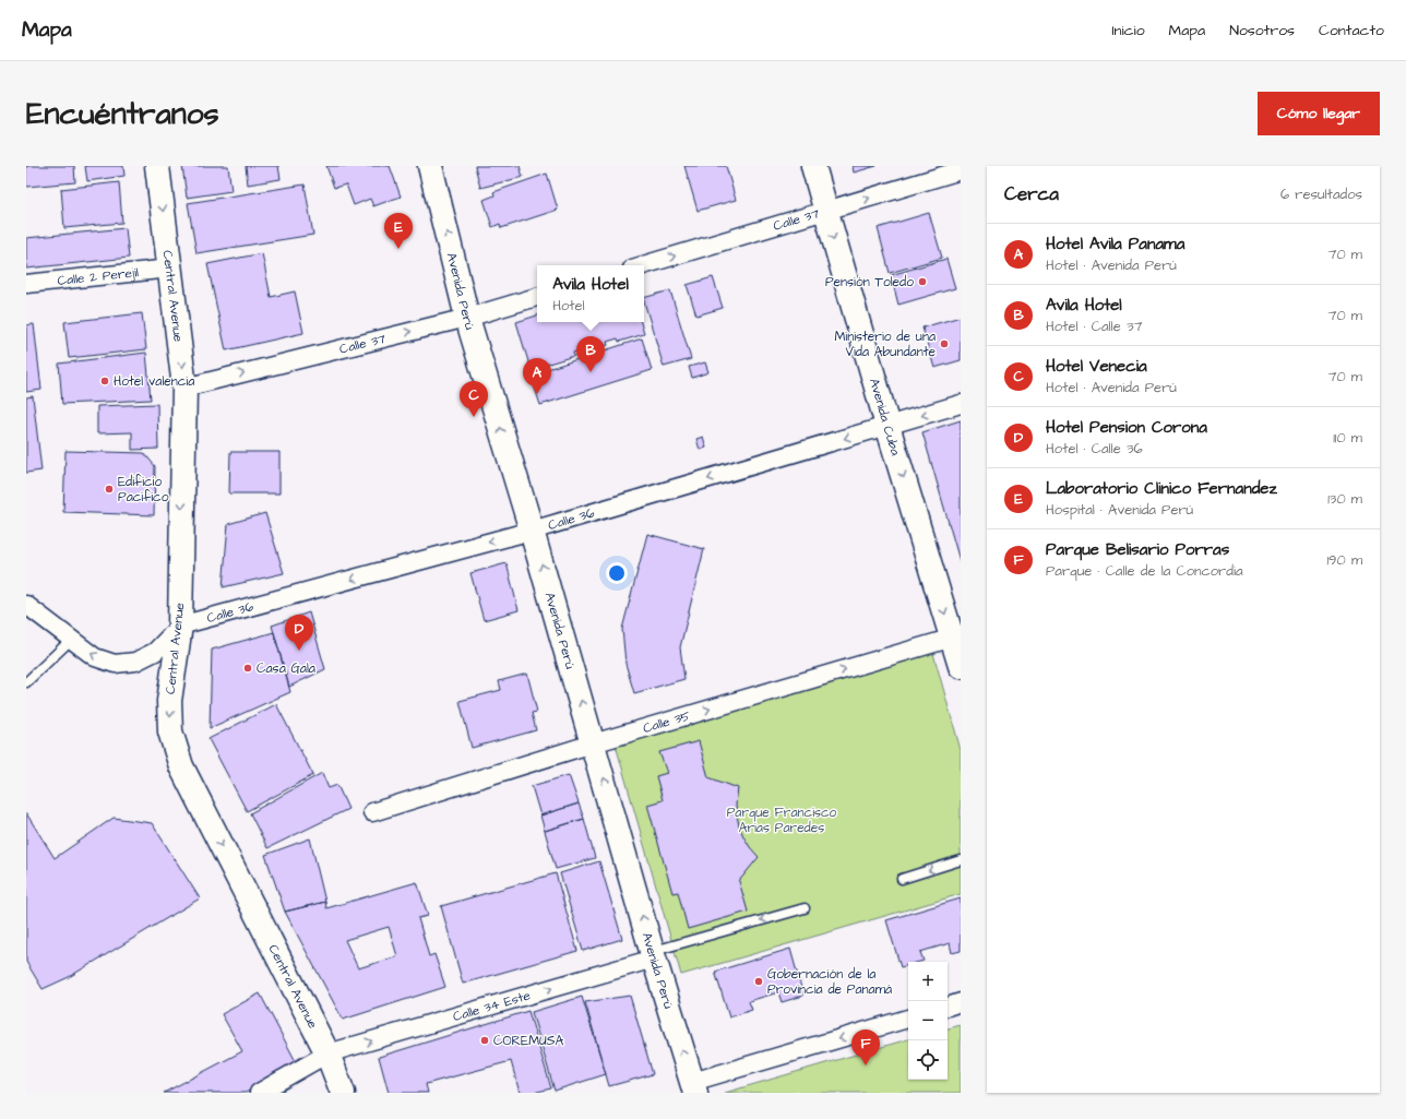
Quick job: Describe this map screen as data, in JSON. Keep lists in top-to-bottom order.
{
  "streets": {
    "main road": ["Avenida Perú", "Central Avenue", "Avenida Cuba"],
    "street": [
      "Calle 37",
      "Calle 2 Perejil",
      "Calle 36",
      "Calle 35",
      "Calle 34 Este"
    ]
  },
  "crossings": [
    ["Calle 37", "Avenida Perú"],
    ["Calle 37", "Central Avenue"],
    ["Calle 37", "Avenida Cuba"],
    ["Calle 2 Perejil", "Central Avenue"],
    ["Avenida Perú", "Calle 36"],
    ["Avenida Perú", "Calle 35"],
    ["Avenida Perú", "Calle 34 Este"],
    ["Central Avenue", "Calle 36"],
    ["Central Avenue", "Calle 34 Este"],
    ["Avenida Cuba", "Calle 36"],
    ["Avenida Cuba", "Calle 35"]
  ],
  "one_way": [
    "Calle 37",
    "Avenida Perú",
    "Central Avenue",
    "Avenida Cuba",
    "Calle 36",
    "Calle 35",
    "Calle 34 Este"
  ],
  "parks": ["Parque Francisco Arias Paredes"],
  "places": [
    "Pensión Toledo",
    "Ministerio de una Vida Abundante",
    "Hotel valencia",
    "Edificio Pacifico",
    "Casa Gala",
    "Gobernación de la Provincia de Panamá",
    "COREMUSA"
  ],
  "page": {
    "header": "Mapa",
    "nav": [
      "Inicio",
      "Mapa",
      "Nosotros",
      "Contacto"
    ],
    "buttons": "Cómo llegar",
    "title": "Encuéntranos",
    "heading": ["Cerca", "6 resultados"],
    "pins": [
      "E",
      "B",
      "A",
      "C",
      "D",
      "F"
    ],
    "list": [
      {
        "mark": "A",
        "name": "Hotel Avila Panama",
        "note": "Hotel · Avenida Perú",
        "value": "70 m"
      },
      {
        "mark": "B",
        "name": "Avila Hotel",
        "note": "Hotel · Calle 37",
        "value": "70 m"
      },
      {
        "mark": "C",
        "name": "Hotel Venecia",
        "note": "Hotel · Avenida Perú",
        "value": "70 m"
      },
      {
        "mark": "D",
        "name": "Hotel Pension Corona",
        "note": "Hotel · Calle 36",
        "value": "110 m"
      },
      {
        "mark": "E",
        "name": "Laboratorio Clinico Fernandez",
        "note": "Hospital · Avenida Perú",
        "value": "130 m"
      },
      {
        "mark": "F",
        "name": "Parque Belisario Porras",
        "note": "Parque · Calle de la Concordia",
        "value": "190 m"
      }
    ],
    "popup": ["Avila Hotel", "Hotel"],
    "map_buttons": ["+", "−"]
  }
}
